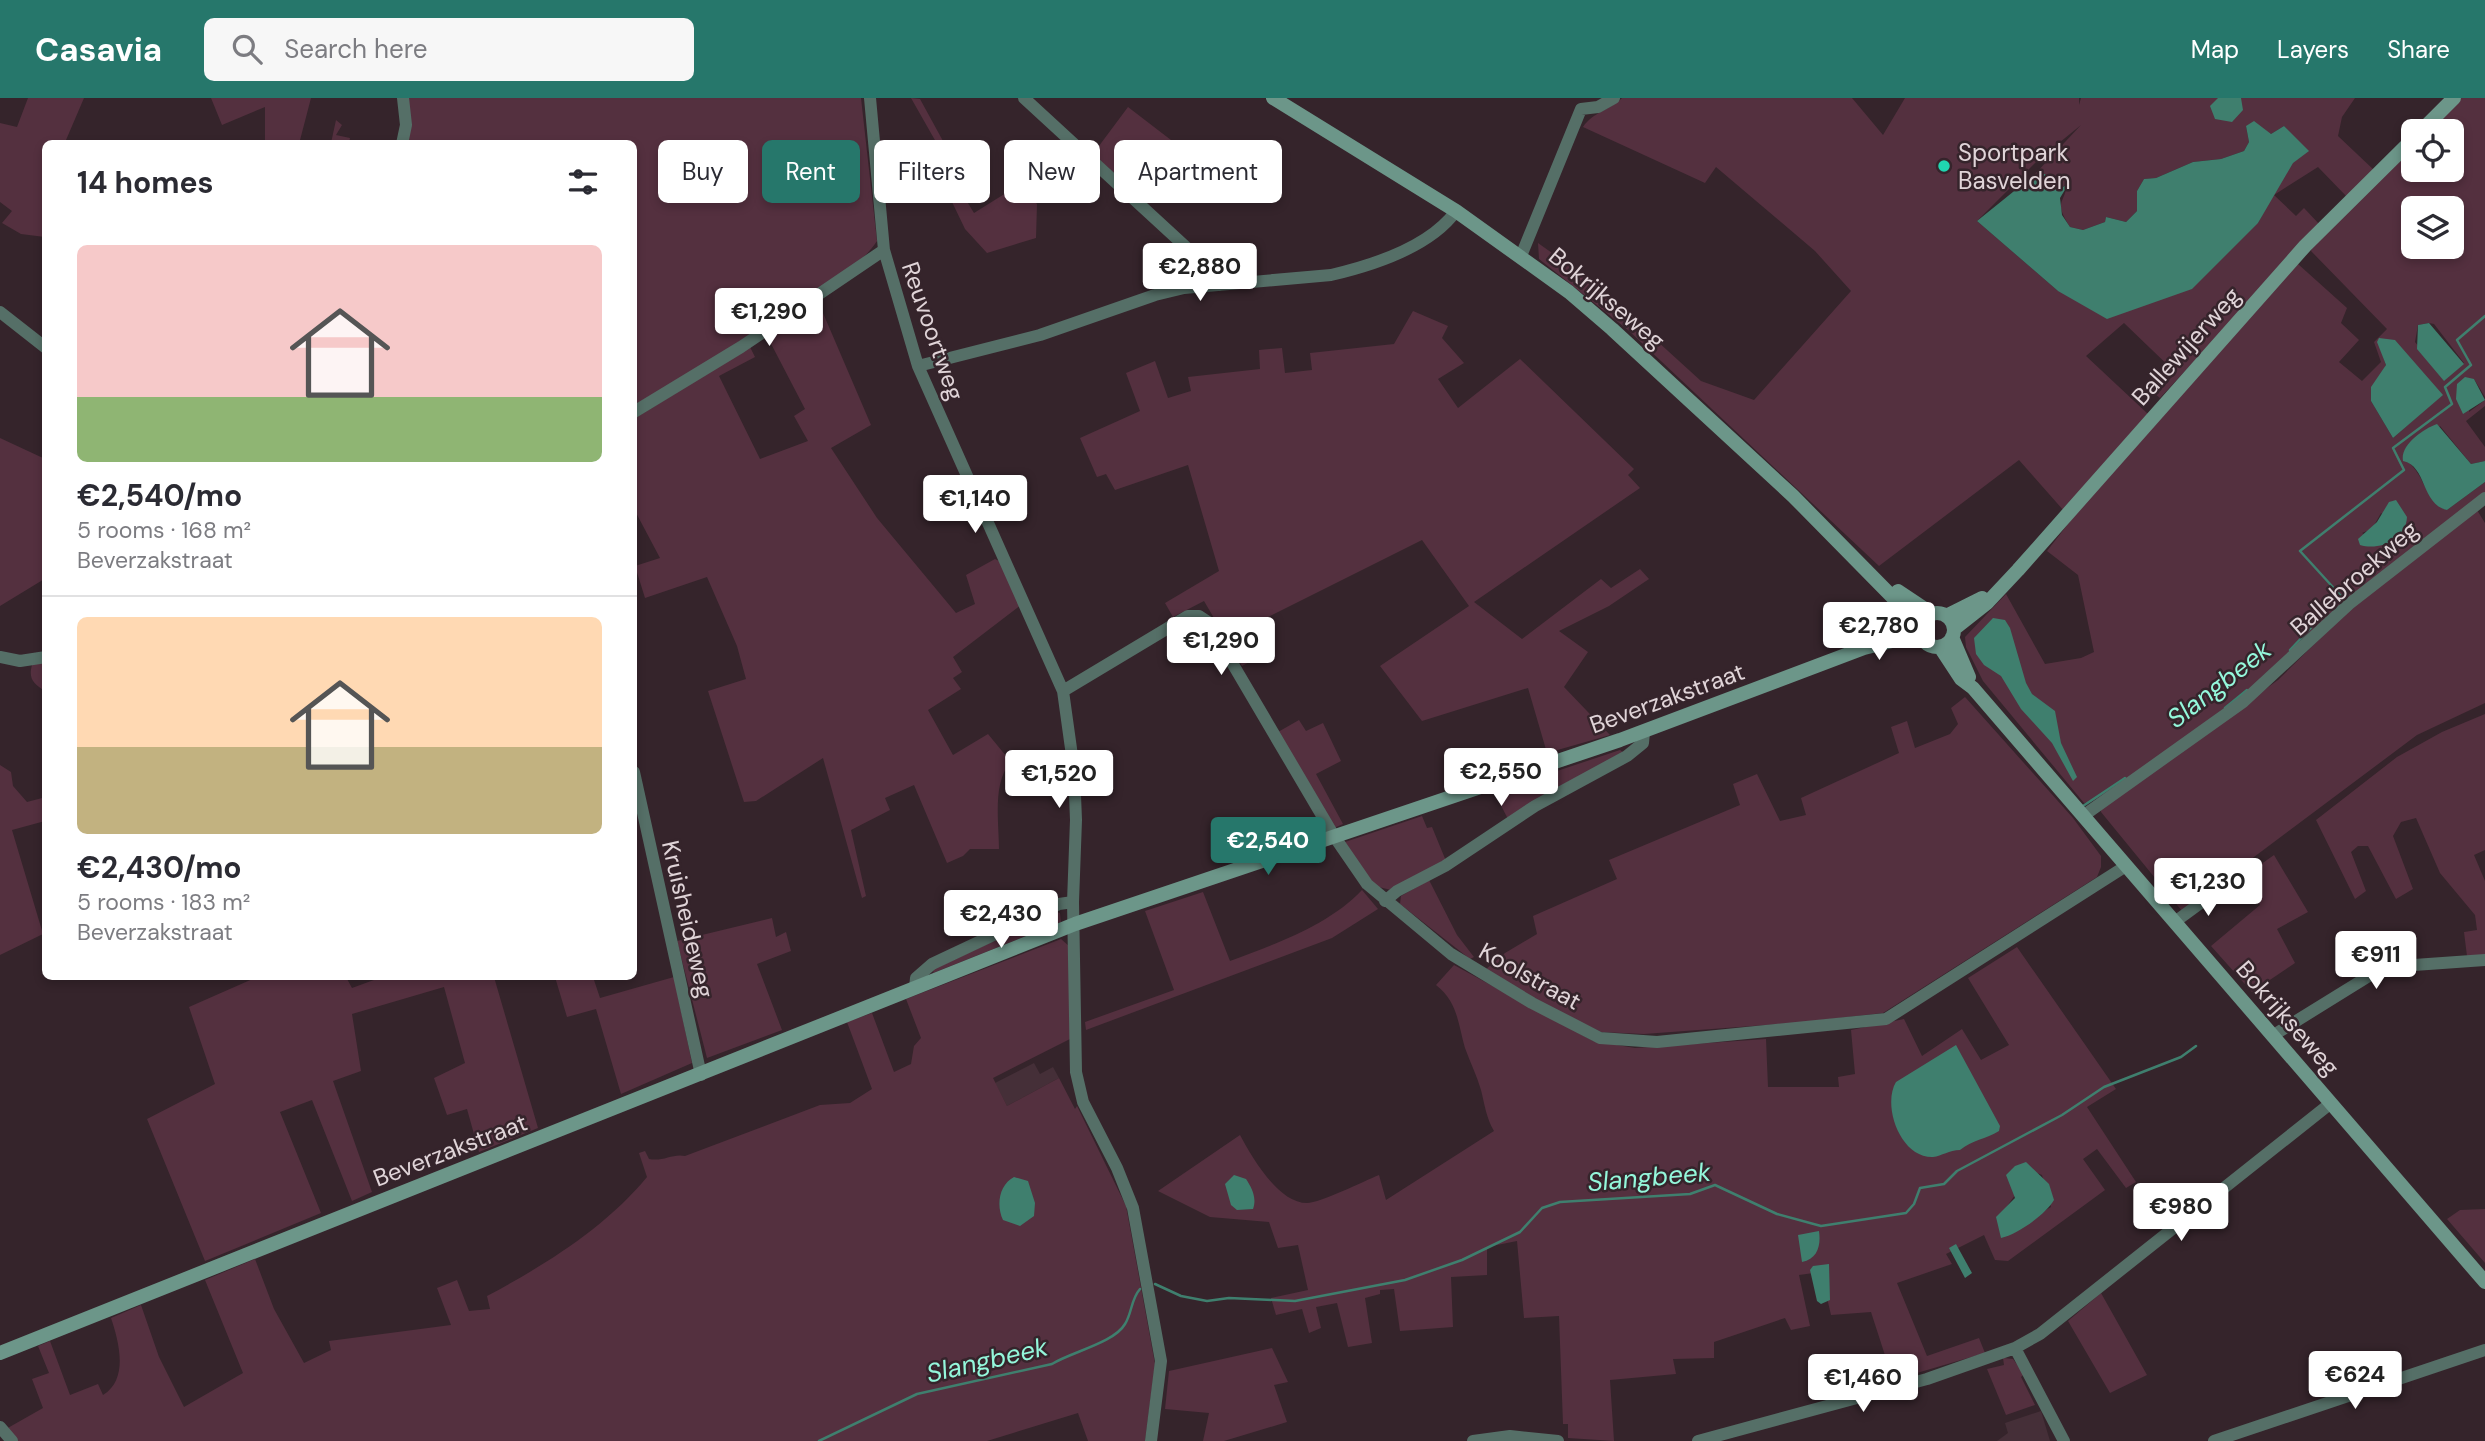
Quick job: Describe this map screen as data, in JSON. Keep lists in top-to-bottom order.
{
  "streets": {
    "street": [
      "Bokrijkseweg",
      "Reuvoortweg",
      "Ballewijerweg",
      "Ballebroekweg",
      "Beverzakstraat",
      "Kruisheideweg",
      "Koolstraat"
    ]
  },
  "crossings": [
    ["Bokrijkseweg", "Ballewijerweg"],
    ["Bokrijkseweg", "Ballebroekweg"],
    ["Bokrijkseweg", "Beverzakstraat"],
    ["Bokrijkseweg", "Koolstraat"],
    ["Reuvoortweg", "Beverzakstraat"],
    ["Reuvoortweg", "Koolstraat"],
    ["Beverzakstraat", "Kruisheideweg"],
    ["Beverzakstraat", "Koolstraat"]
  ],
  "water": ["Slangbeek"],
  "places": ["Sportpark Basvelden"],
  "page": {
    "header": "Casavia",
    "search": "Search here",
    "nav": ["Map", "Layers", "Share"],
    "chip": [
      "Buy",
      "Rent",
      "Filters",
      "New",
      "Apartment"
    ],
    "heading": "14 homes",
    "list": [
      {
        "name": "€2,540/mo",
        "note": "5 rooms · 168 m² · Beverzakstraat"
      },
      {
        "name": "€2,430/mo",
        "note": "5 rooms · 183 m² · Beverzakstraat"
      }
    ],
    "price": [
      "€2,880",
      "€1,290",
      "€1,140",
      "€2,780",
      "€1,290",
      "€2,550",
      "€1,520",
      "€2,540",
      "€1,230",
      "€2,430",
      "€911",
      "€980",
      "€624",
      "€1,460"
    ]
  }
}
